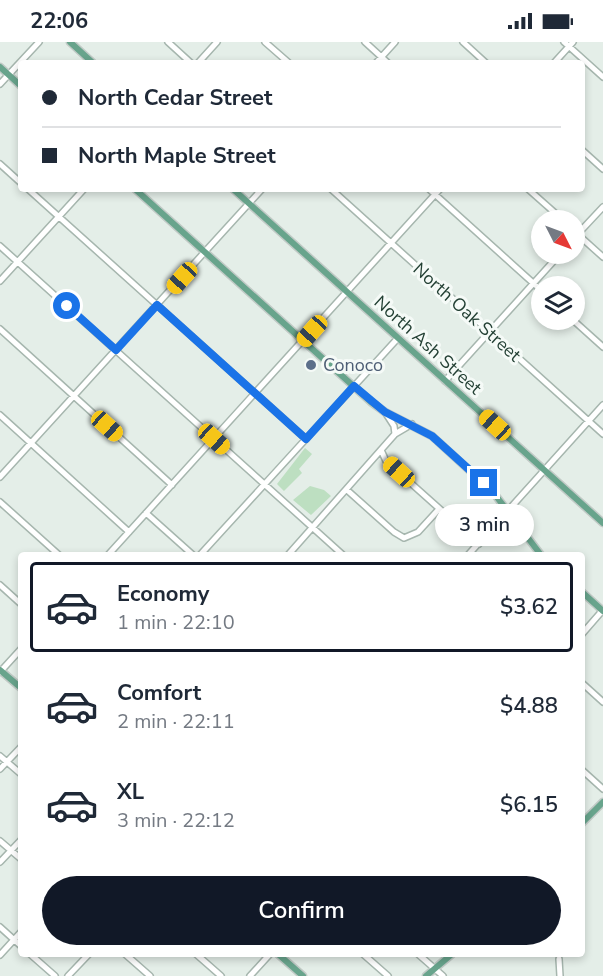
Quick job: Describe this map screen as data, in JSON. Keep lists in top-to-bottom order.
{
  "streets": {
    "main road": ["North Ash Street"],
    "street": ["North Oak Street"]
  },
  "places": ["Conoco"],
  "north": "bottom right",
  "page": {
    "status": "22:06",
    "banner": ["North Cedar Street", "North Maple Street"],
    "bubble": "3 min",
    "list": [
      {
        "name": "Economy",
        "note": "1 min · 22:10",
        "value": "$3.62"
      },
      {
        "name": "Comfort",
        "note": "2 min · 22:11",
        "value": "$4.88"
      },
      {
        "name": "XL",
        "note": "3 min · 22:12",
        "value": "$6.15"
      }
    ],
    "buttons": "Confirm"
  }
}
